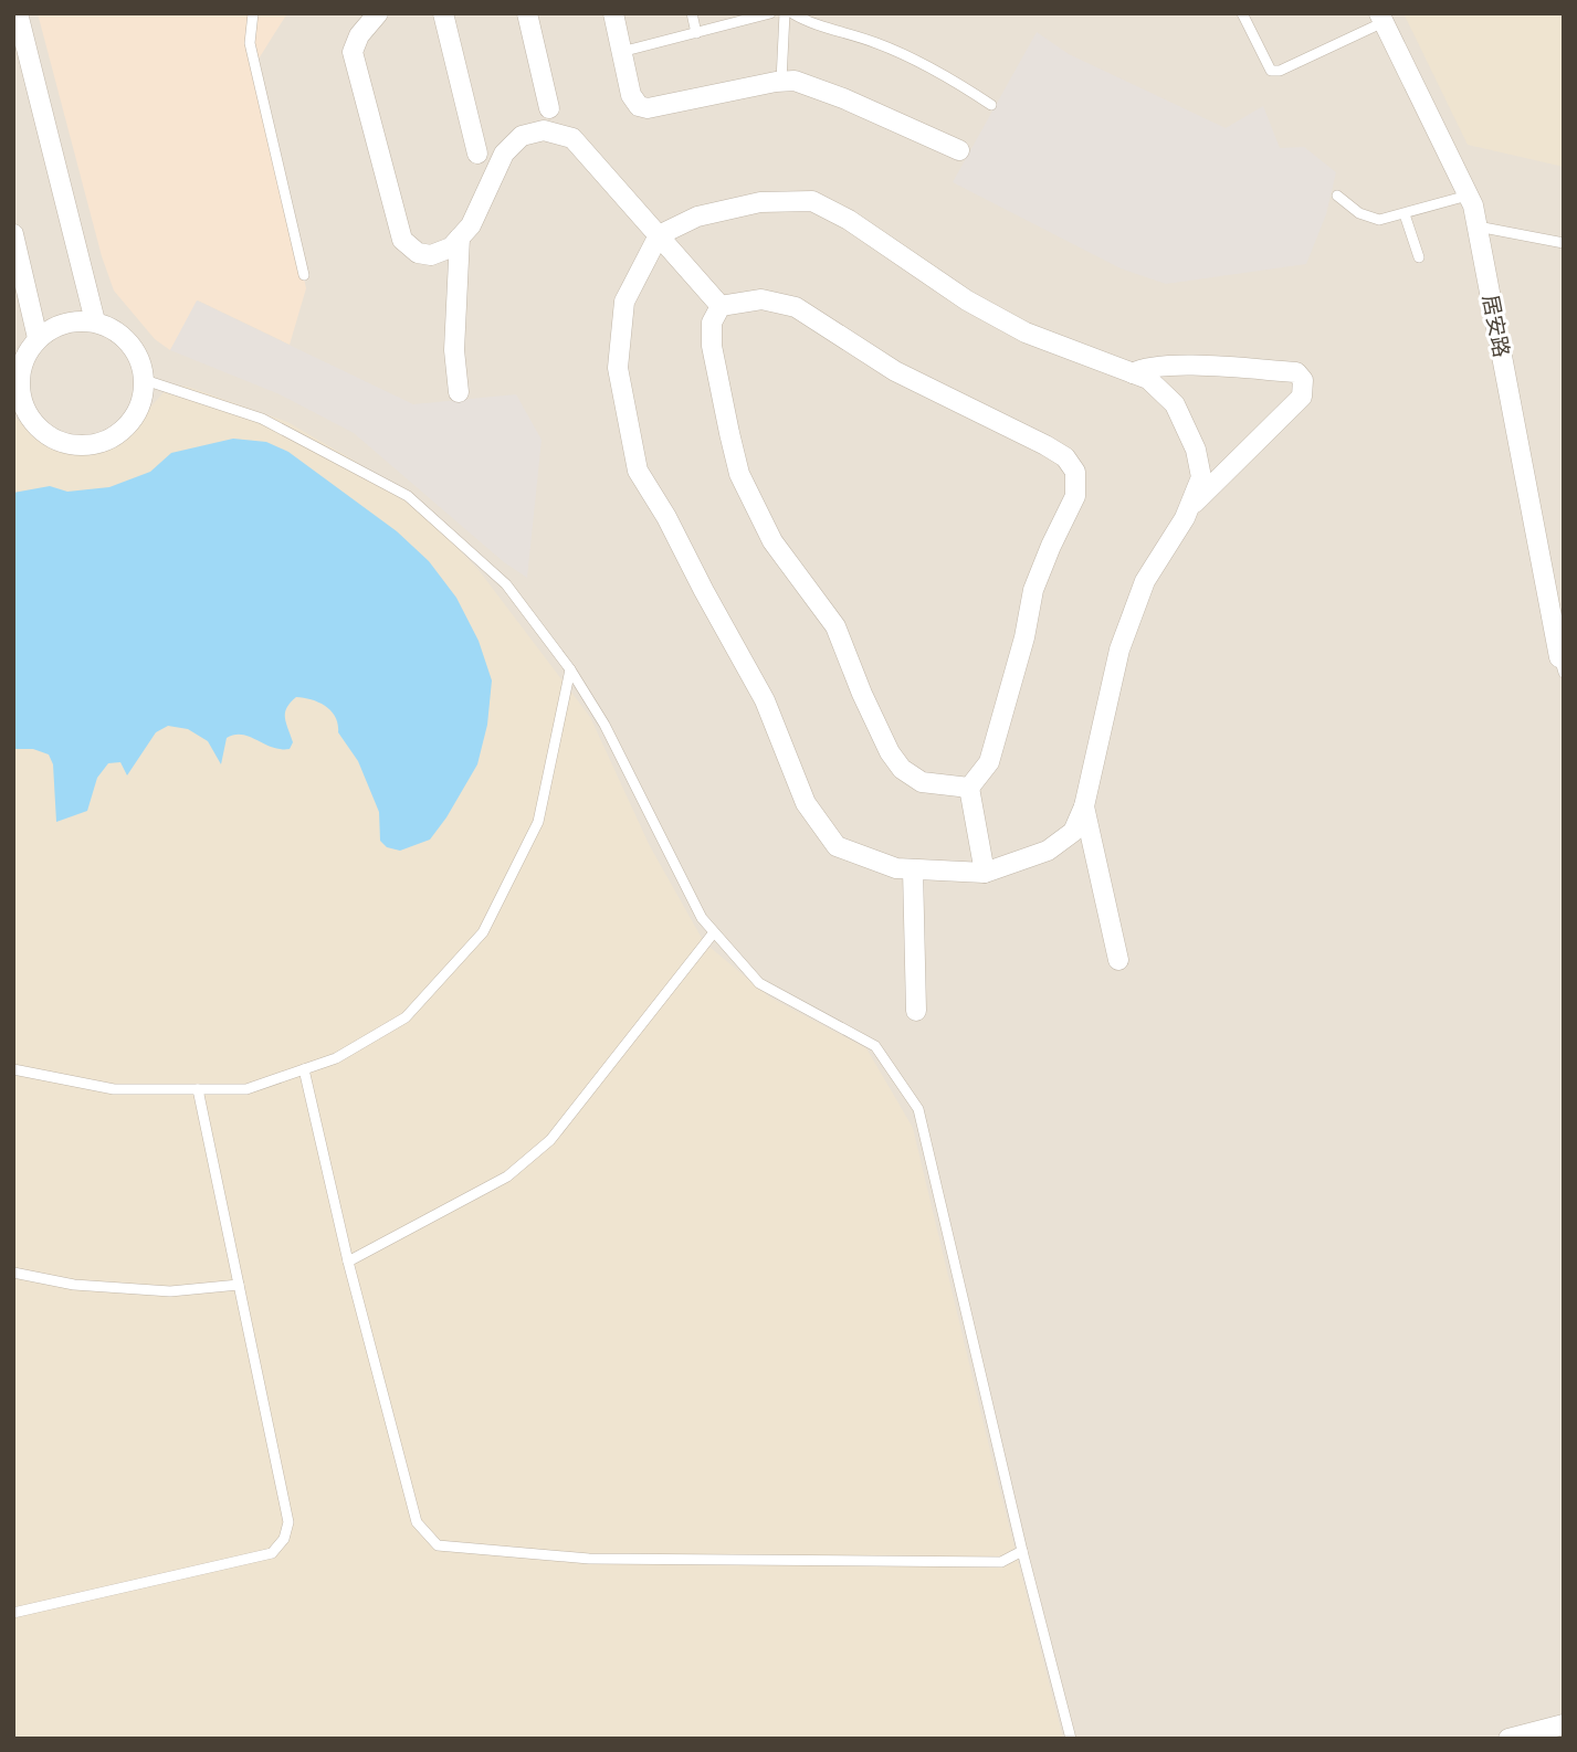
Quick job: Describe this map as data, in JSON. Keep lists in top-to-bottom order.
{
  "streets": {
    "street": ["居安路"]
  }
}
